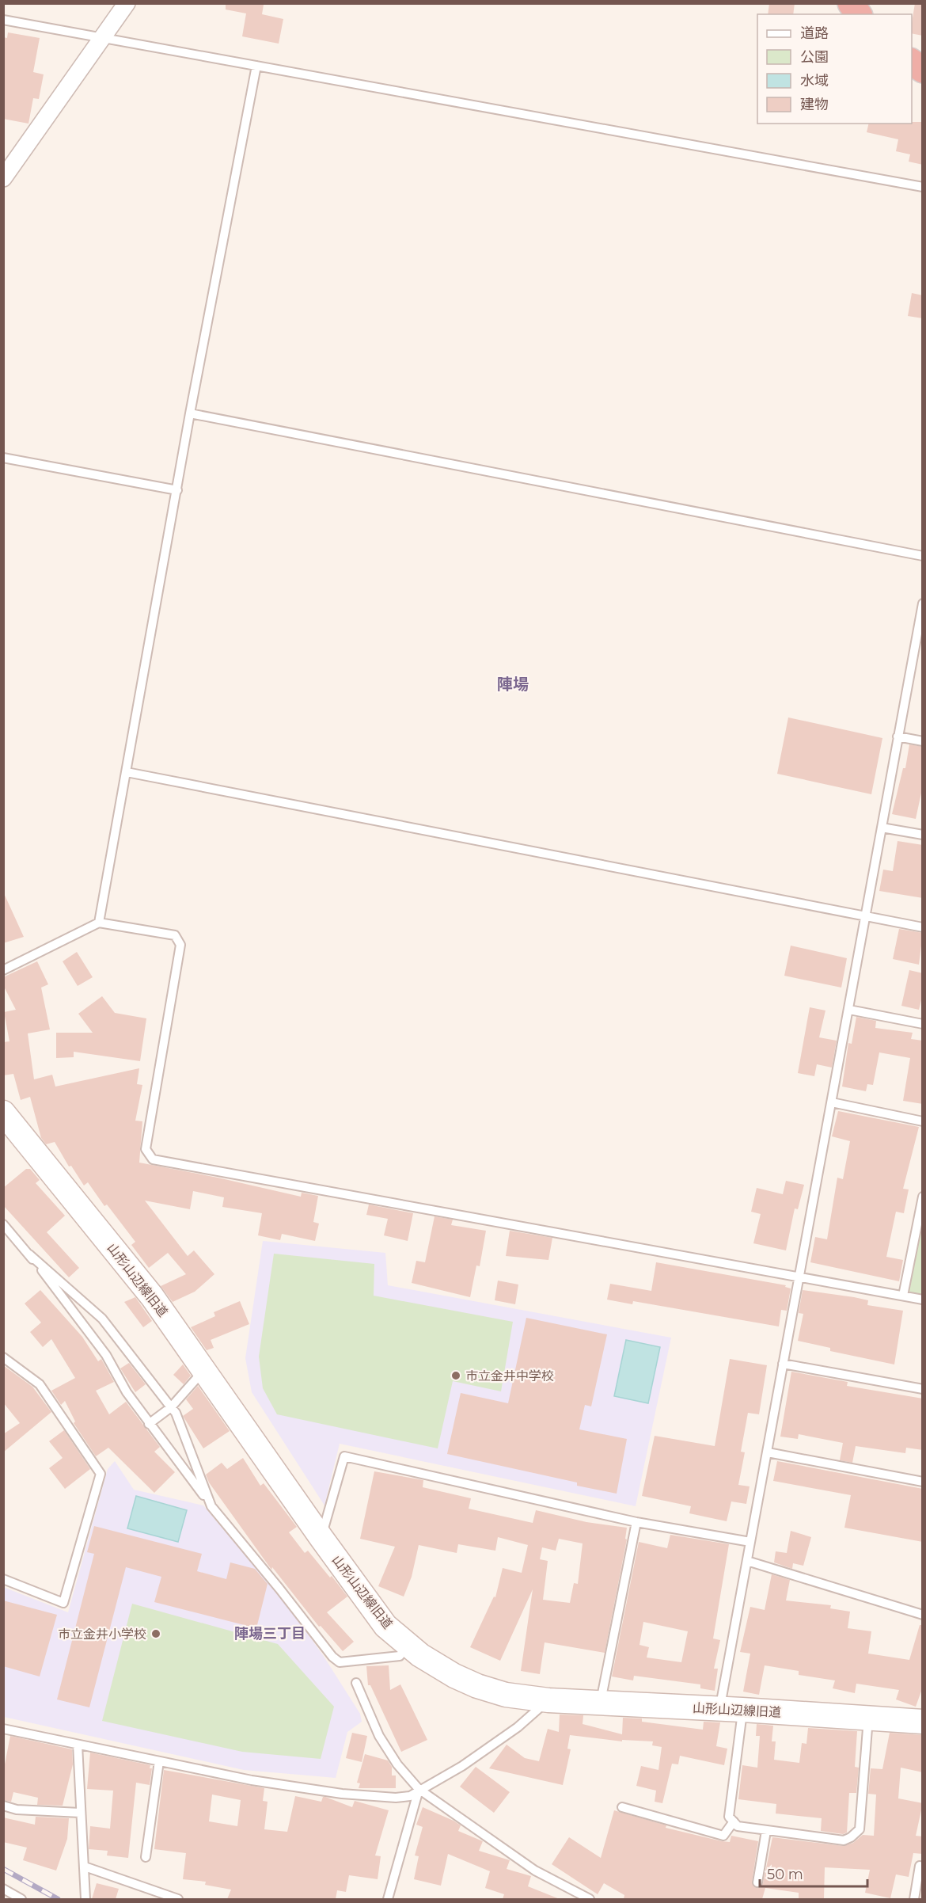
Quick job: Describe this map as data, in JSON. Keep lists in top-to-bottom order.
{
  "streets": {
    "street": ["山形山辺線旧道"]
  },
  "districts": ["陣場", "陣場三丁目"],
  "places": ["市立金井中学校", "市立金井小学校"],
  "legend": [
    "道路",
    "公園",
    "水域",
    "建物"
  ],
  "scale_bar": "50 m"
}
